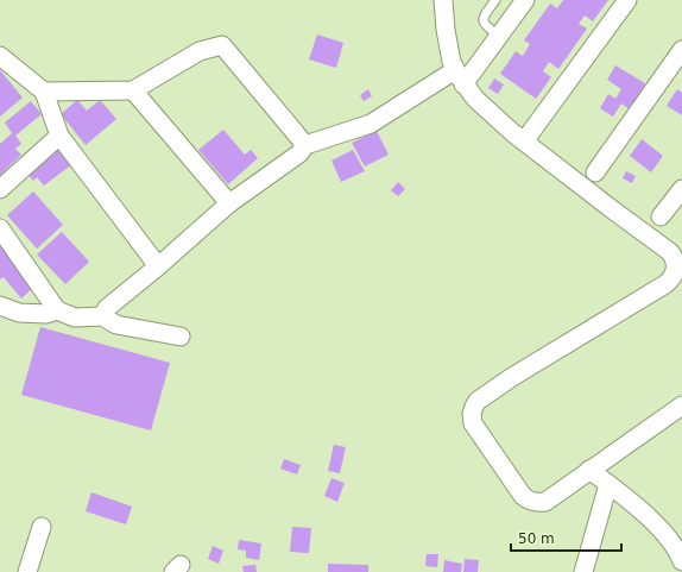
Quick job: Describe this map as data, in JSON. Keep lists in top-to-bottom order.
{
  "scale_bar": "50 m"
}
